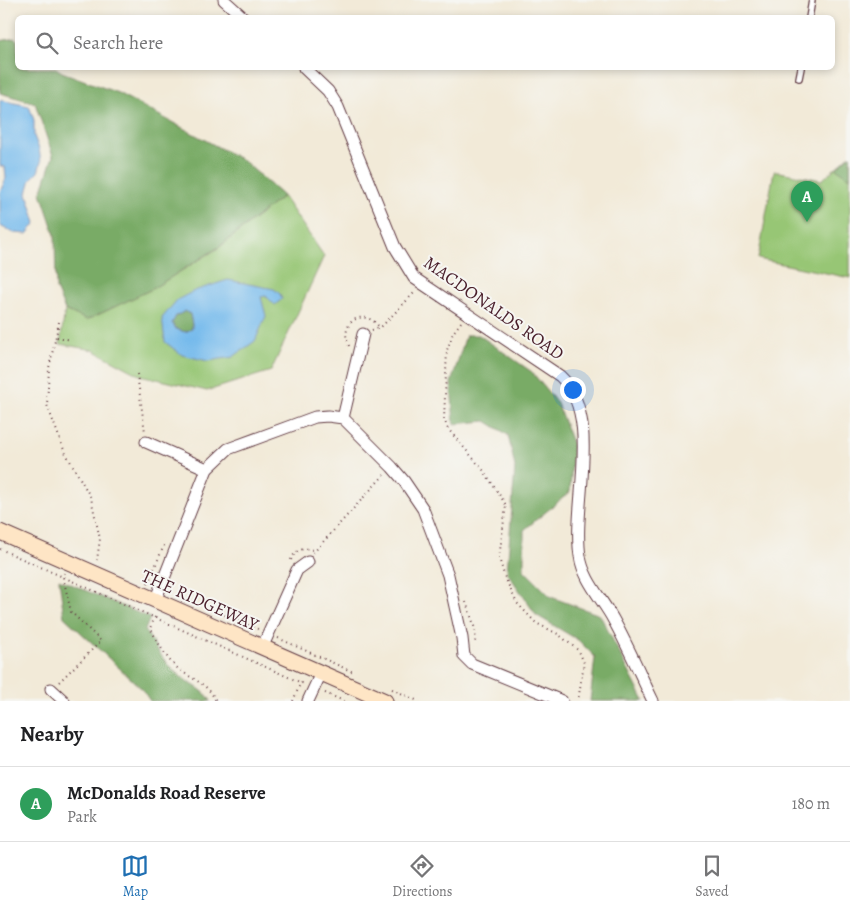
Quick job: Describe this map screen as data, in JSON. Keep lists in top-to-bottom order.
{
  "streets": {
    "street": ["MACDONALDS ROAD", "THE RIDGEWAY"]
  },
  "page": {
    "search": "Search here",
    "pins": "A",
    "heading": "Nearby",
    "list": [
      {
        "mark": "A",
        "name": "McDonalds Road Reserve",
        "note": "Park",
        "value": "180 m"
      }
    ],
    "nav": ["Map", "Directions", "Saved"]
  }
}
